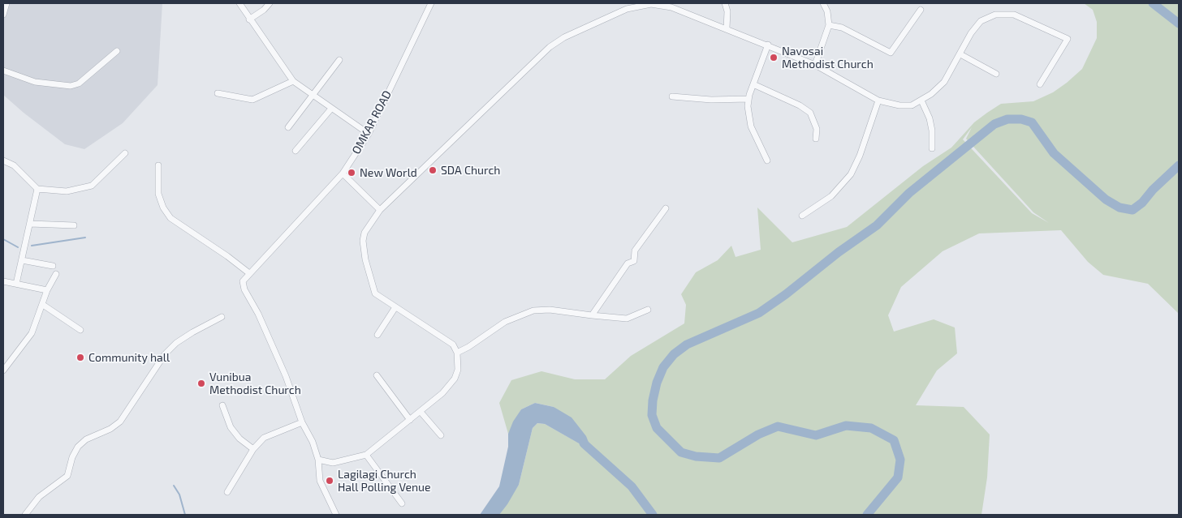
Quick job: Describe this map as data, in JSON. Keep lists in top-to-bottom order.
{
  "streets": {
    "street": ["OMKAR ROAD"]
  },
  "places": [
    "Navosai Methodist Church",
    "SDA Church",
    "New World",
    "Community hall",
    "Vunibua Methodist Church",
    "Lagilagi Church Hall Polling Venue"
  ]
}
